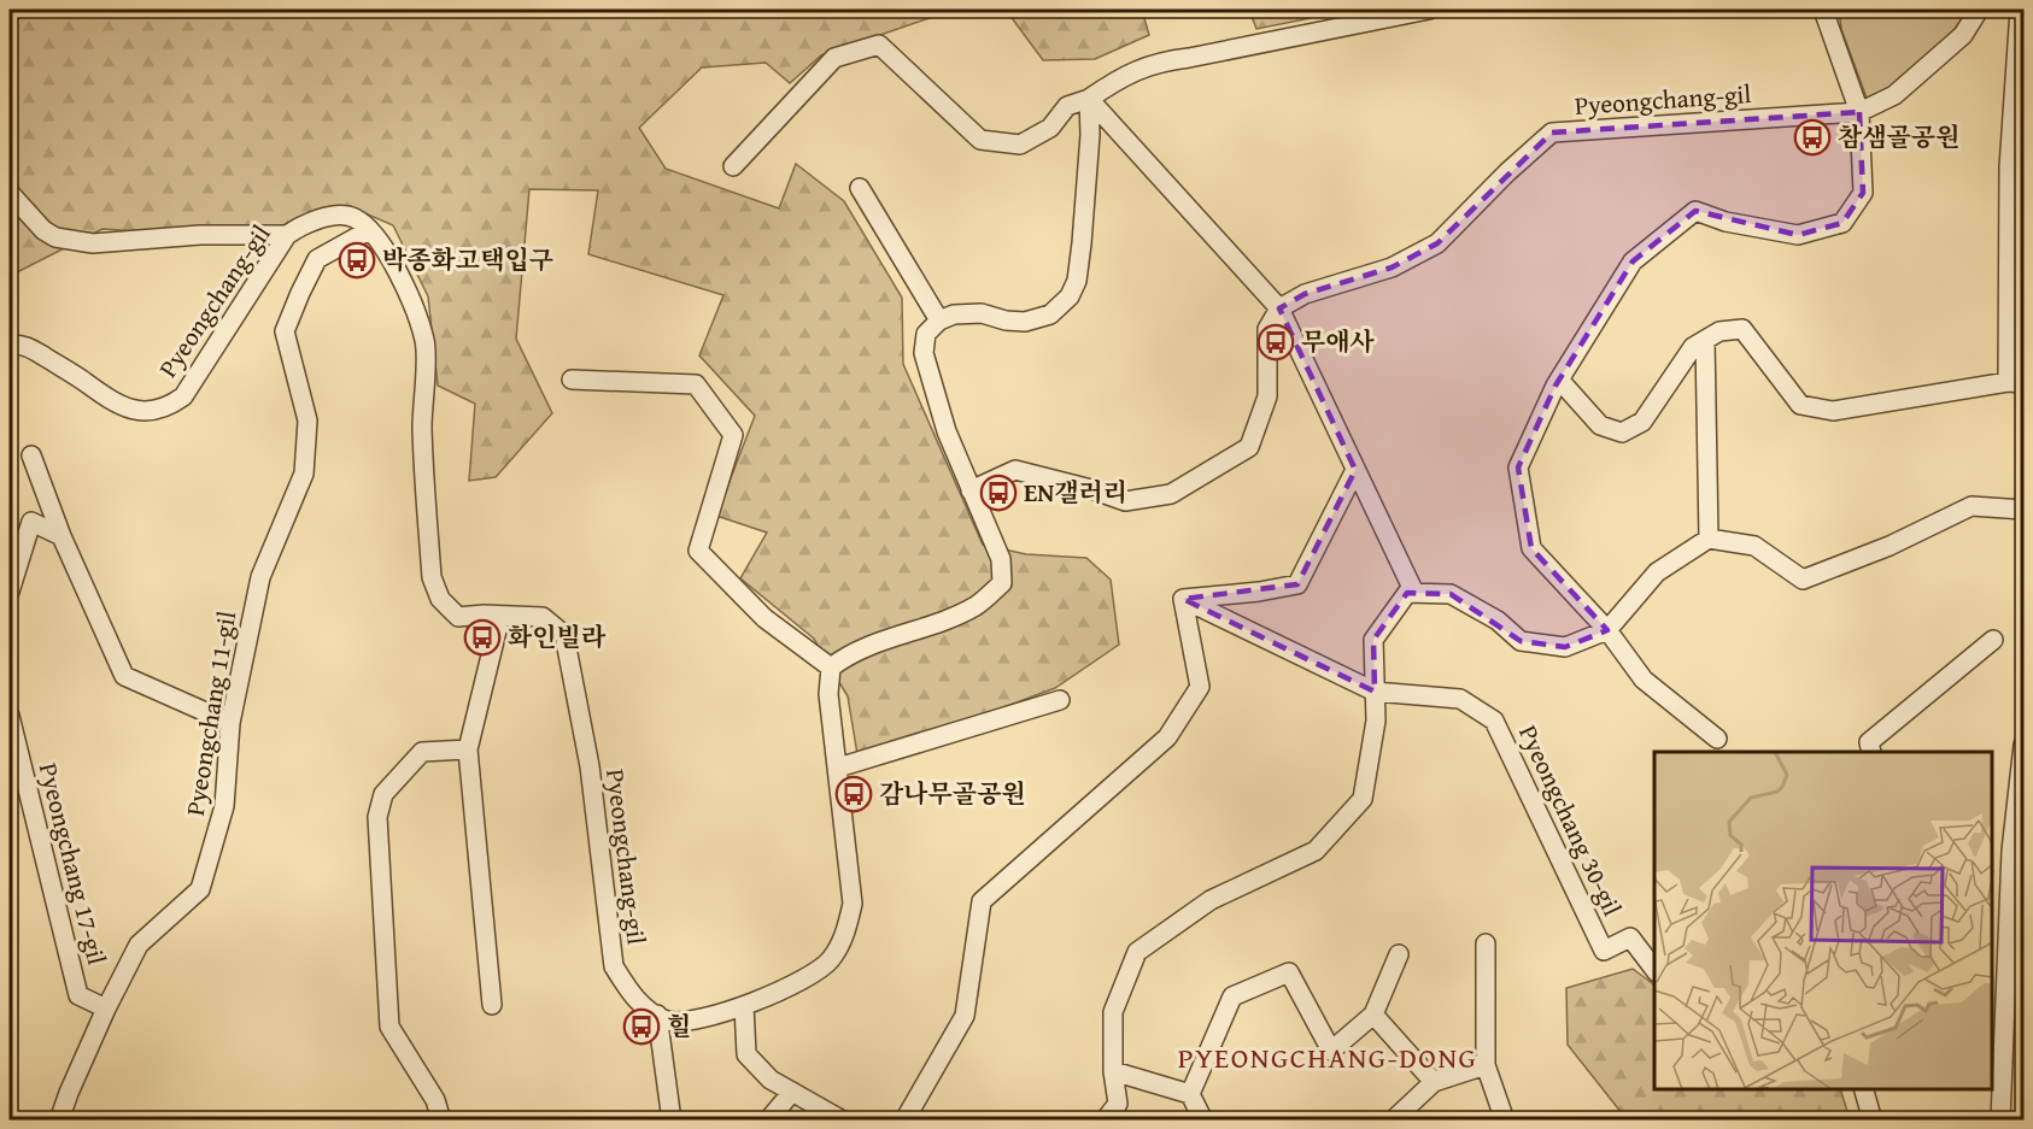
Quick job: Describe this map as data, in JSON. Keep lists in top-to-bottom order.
{
  "streets": {
    "street": [
      "Pyeongchang-gil",
      "Pyeongchang 11-gil",
      "Pyeongchang 30-gil",
      "Pyeongchang 17-gil"
    ]
  },
  "crossings": [
    ["Pyeongchang-gil", "Pyeongchang 11-gil"],
    ["Pyeongchang 11-gil", "Pyeongchang 17-gil"]
  ],
  "districts": ["PYEONGCHANG-DONG"],
  "places": {
    "bus stop": [
      "참샘골공원",
      "박종화고택입구",
      "무애사",
      "EN갤러리",
      "화인빌라",
      "감나무골공원",
      "힐"
    ]
  }
}
